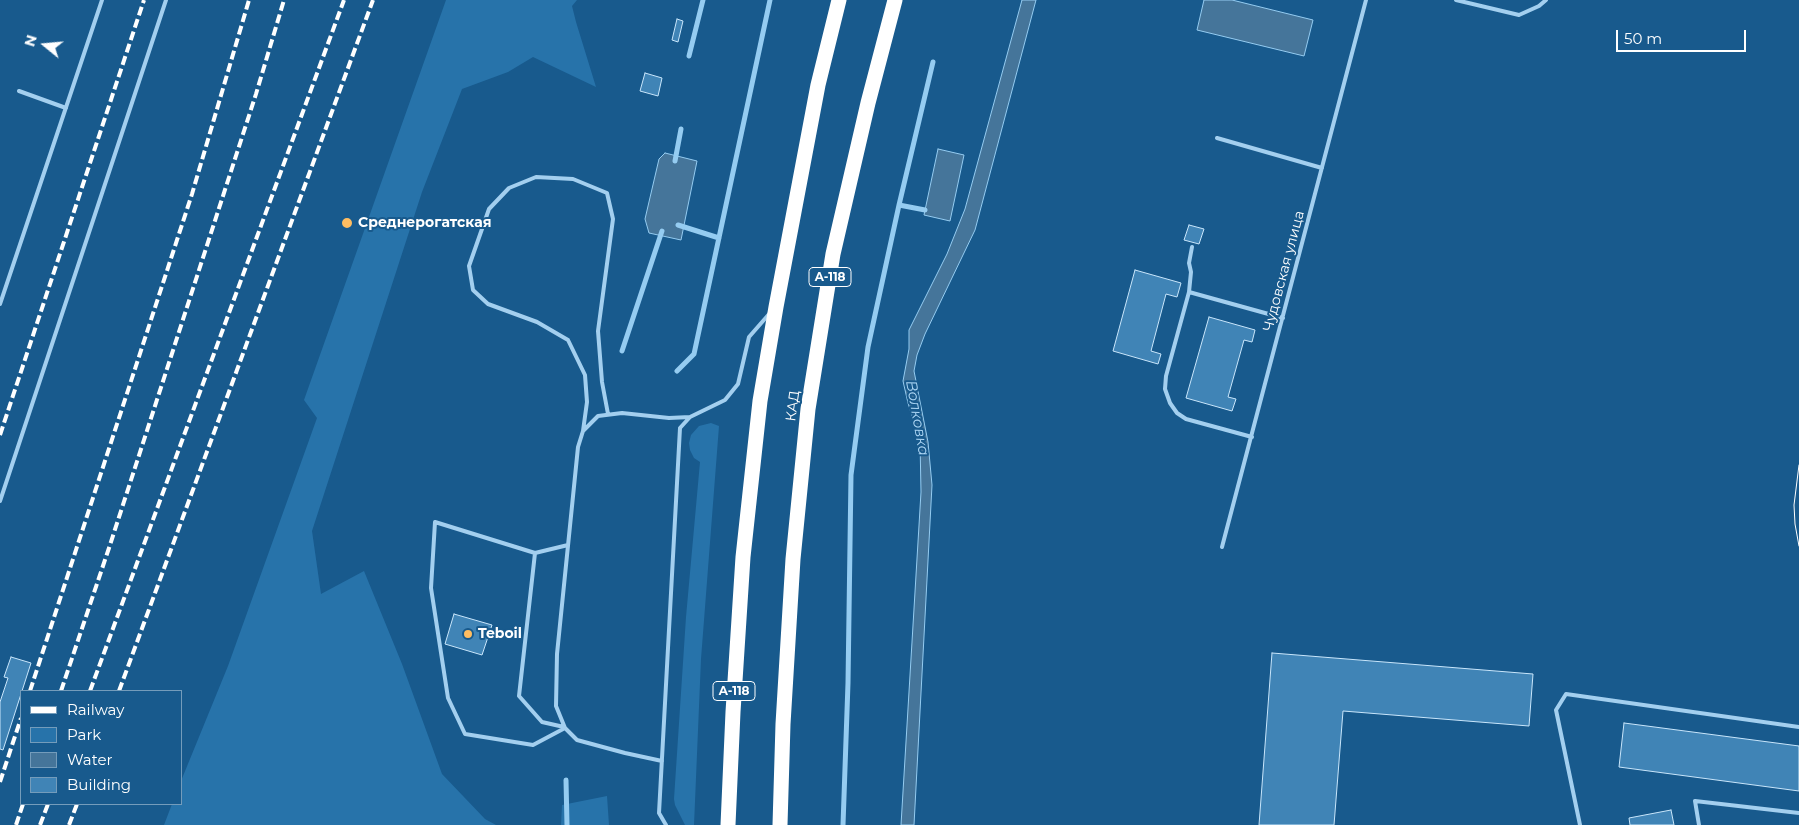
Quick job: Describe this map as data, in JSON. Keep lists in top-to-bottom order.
{
  "streets": {
    "highway": ["А-118", "КАД"],
    "lane": ["Чудовская улица"]
  },
  "water": ["Волковка"],
  "places": ["Среднерогатская", "Teboil"],
  "legend": [
    "Railway",
    "Park",
    "Water",
    "Building"
  ],
  "scale_bar": "50 m",
  "north": "left"
}
